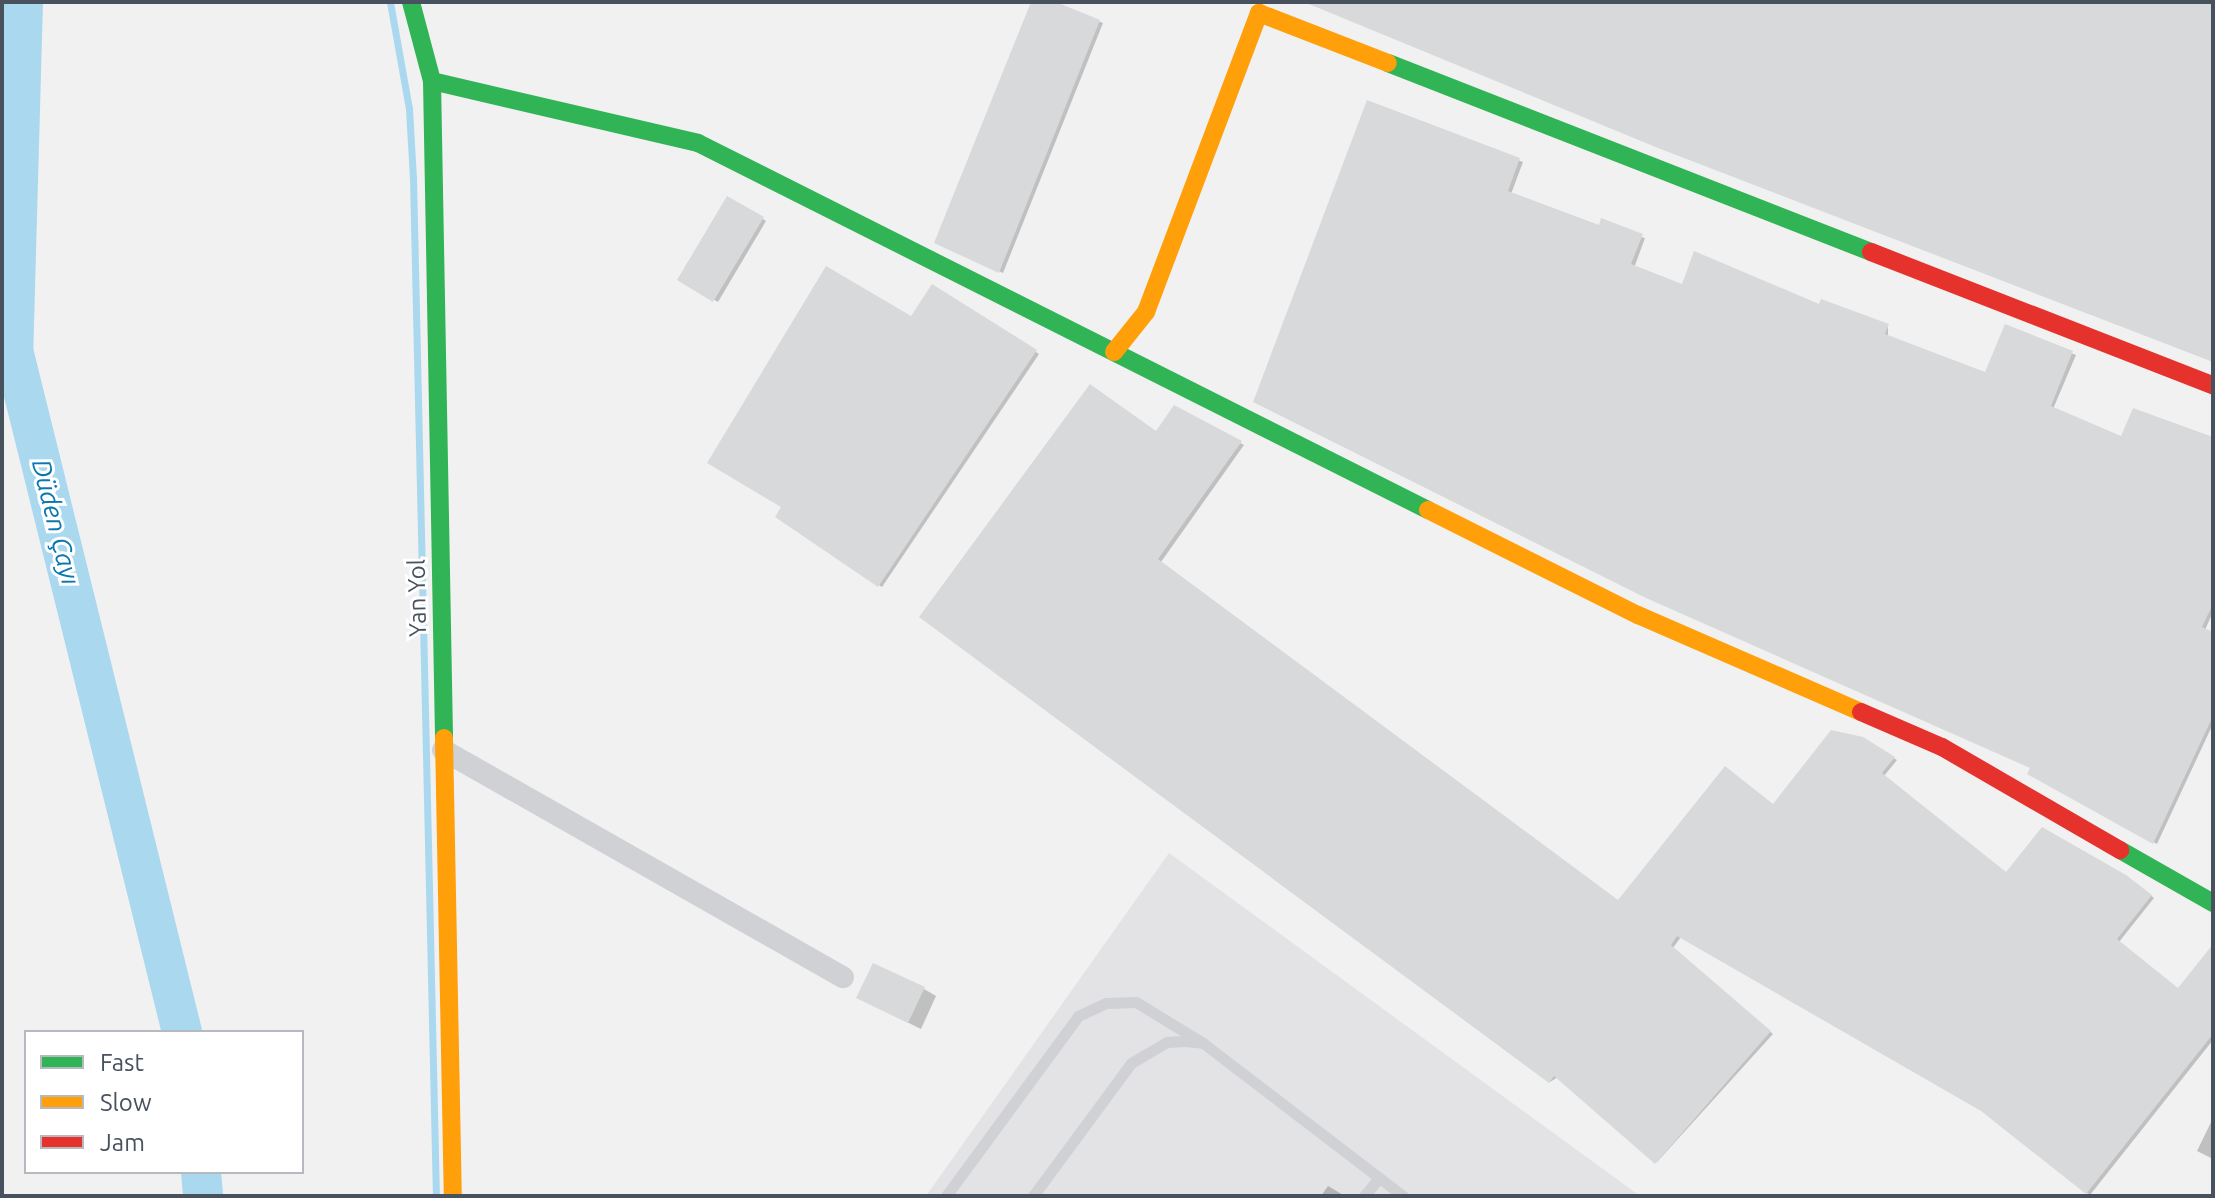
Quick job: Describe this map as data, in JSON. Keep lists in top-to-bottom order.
{
  "streets": {
    "street": ["Yan Yol"]
  },
  "water": ["Düden Çayı"],
  "legend": ["Fast", "Slow", "Jam"]
}
